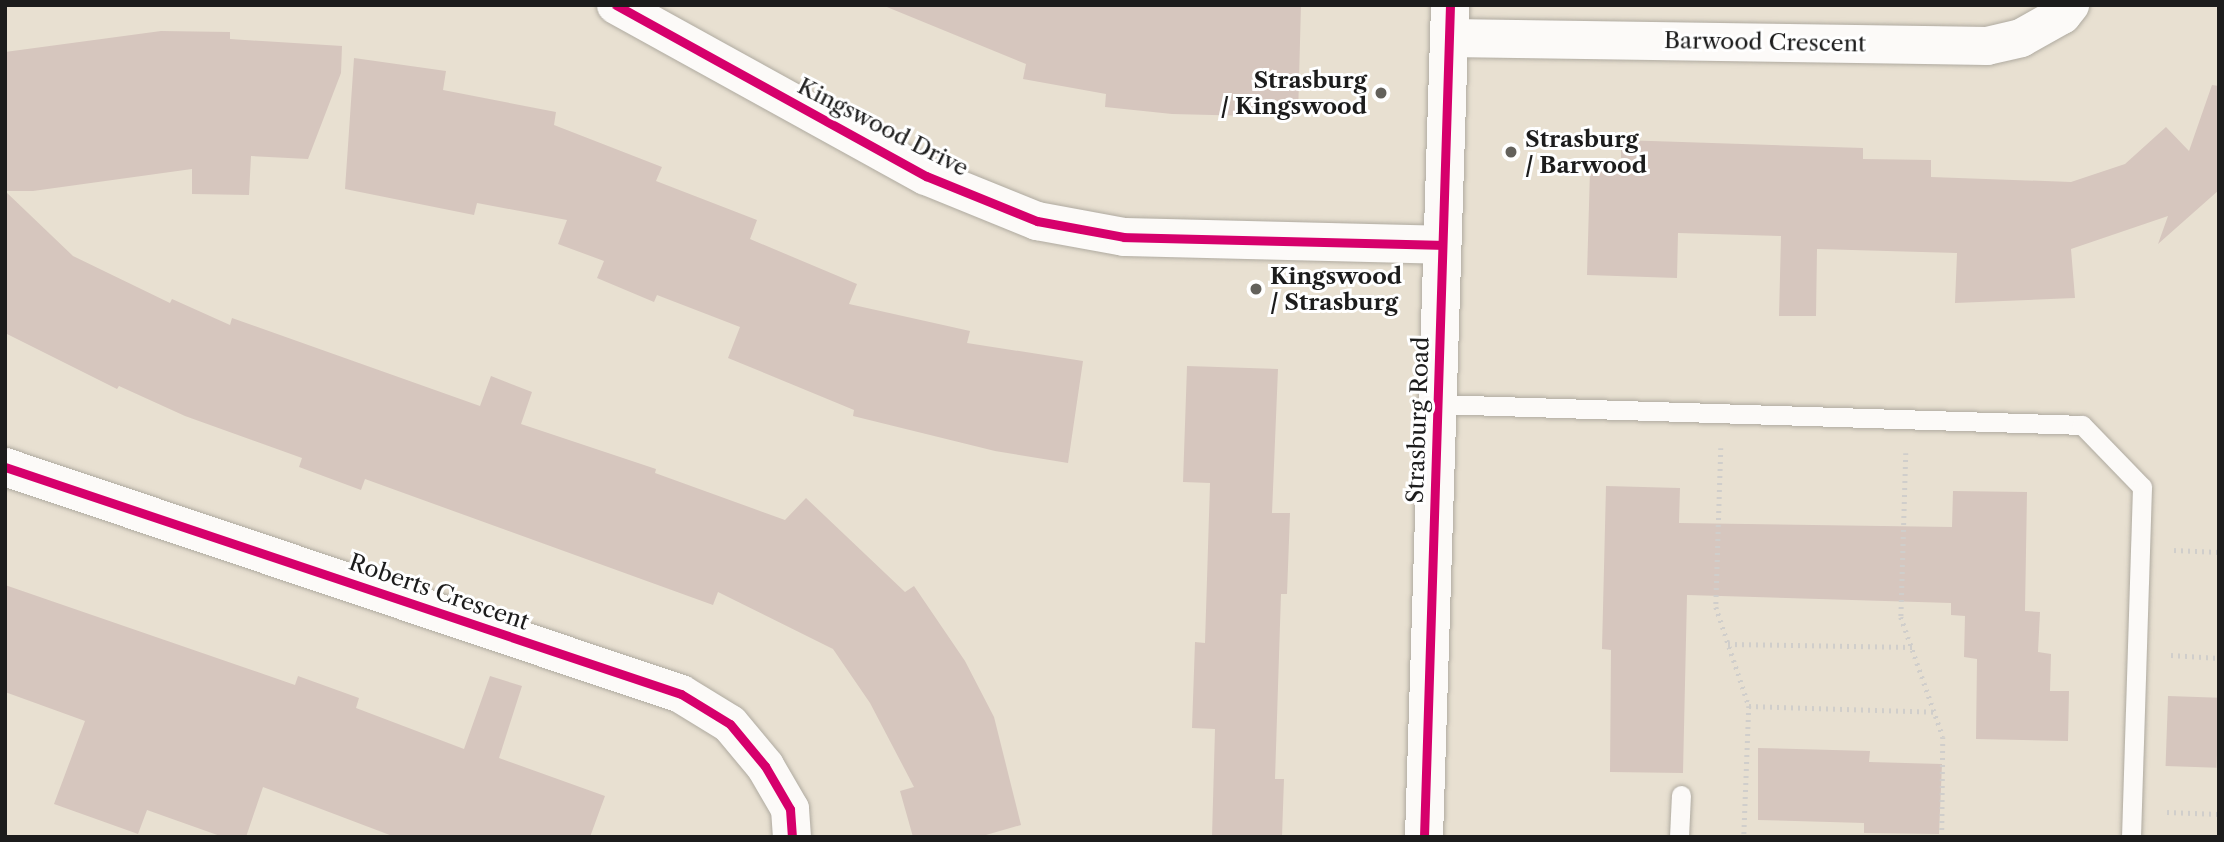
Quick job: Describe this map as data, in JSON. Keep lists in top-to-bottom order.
{
  "streets": {
    "street": [
      "Barwood Crescent",
      "Kingswood Drive",
      "Strasburg Road",
      "Roberts Crescent"
    ]
  },
  "crossings": [
    ["Barwood Crescent", "Strasburg Road"],
    ["Kingswood Drive", "Strasburg Road"]
  ],
  "places": ["Strasburg / Kingswood", "Strasburg / Barwood", "Kingswood / Strasburg"]
}
